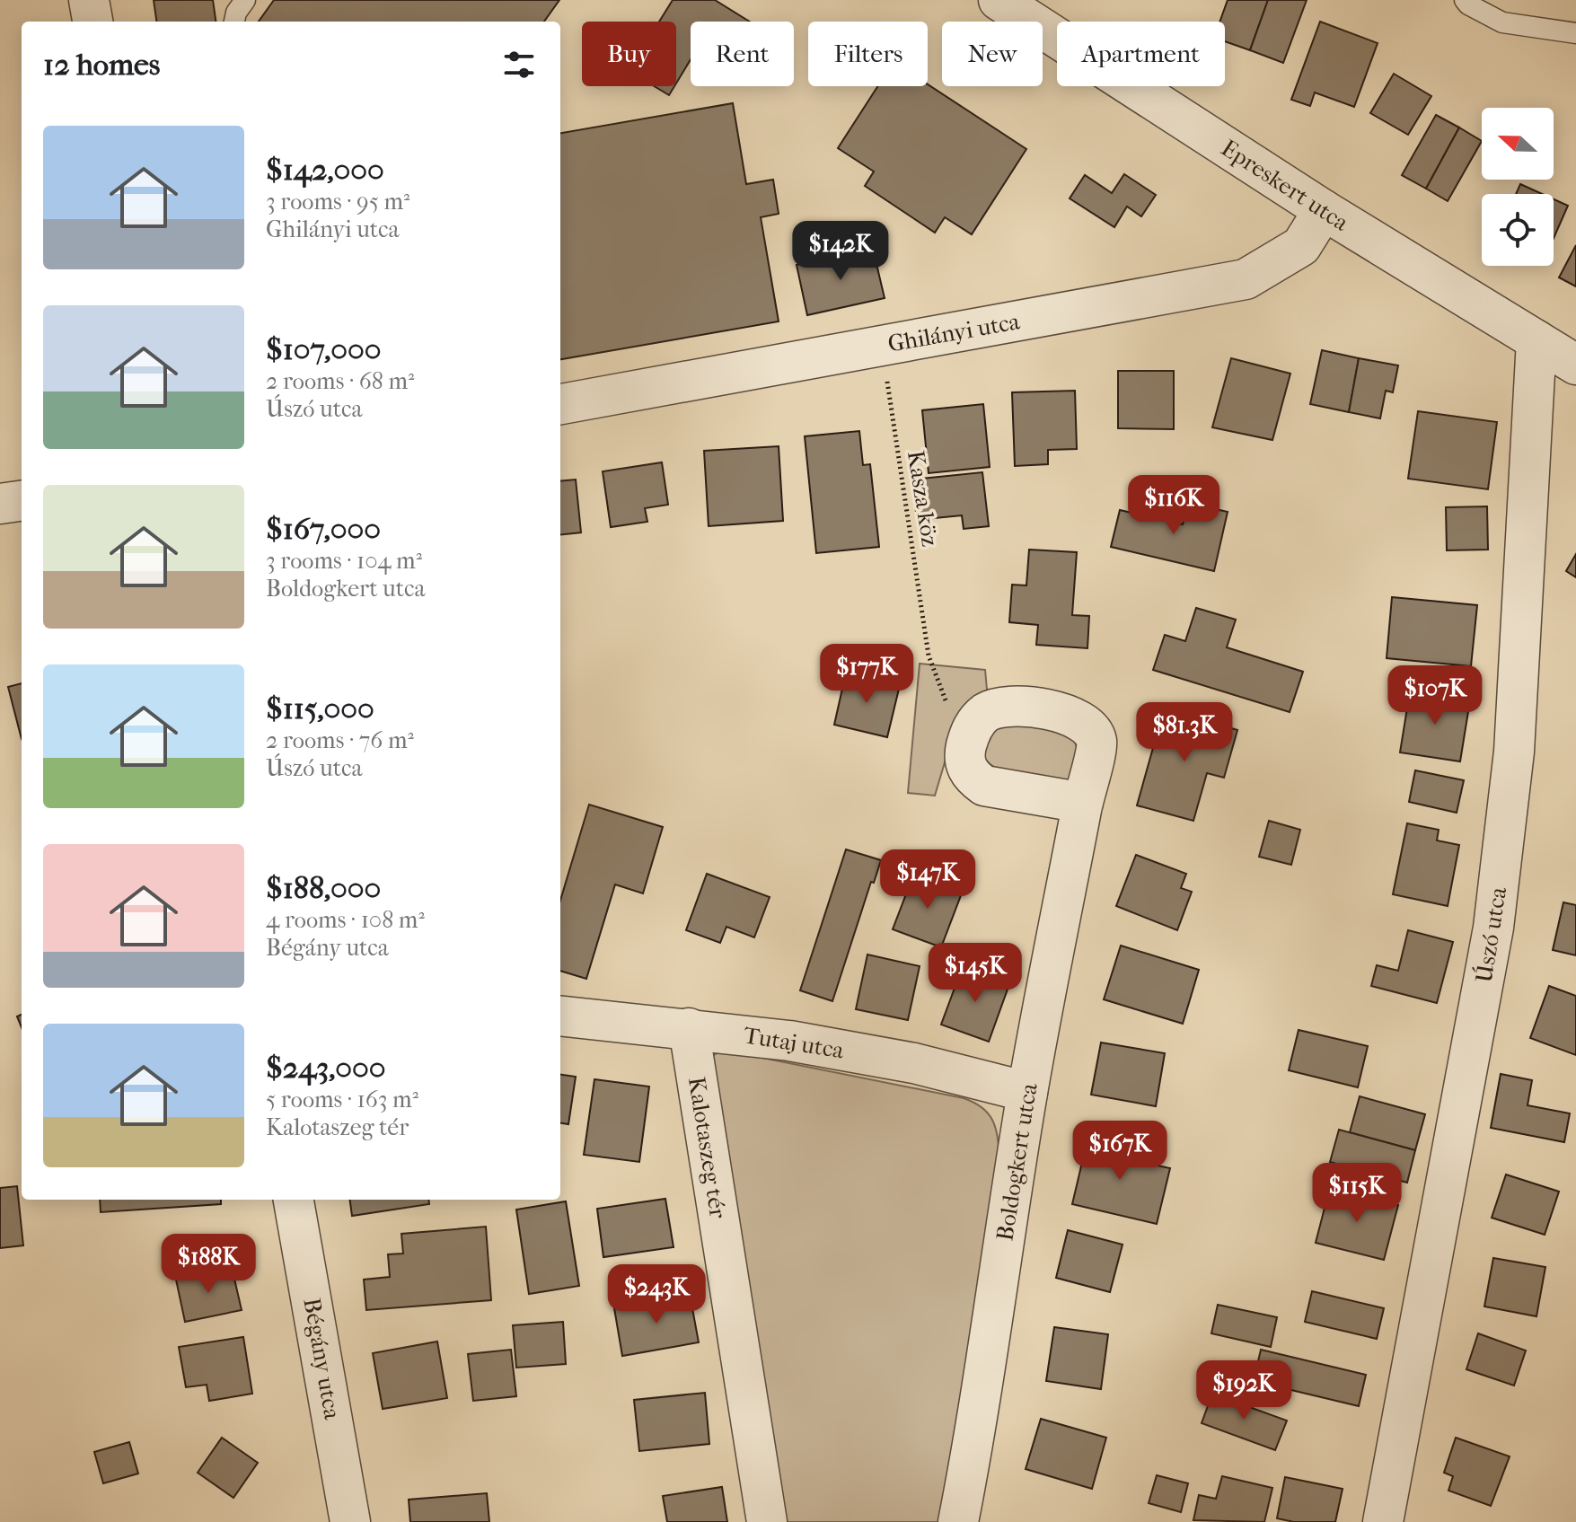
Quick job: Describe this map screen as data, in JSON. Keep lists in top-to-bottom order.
{
  "streets": {
    "street": [
      "Epreskert utca",
      "Ghilányi utca",
      "Úszó utca",
      "Tutaj utca",
      "Kalotaszeg tér",
      "Boldogkert utca",
      "Bégány utca"
    ],
    "path": ["Kasza köz"]
  },
  "crossings": [
    ["Epreskert utca", "Ghilányi utca"],
    ["Epreskert utca", "Úszó utca"],
    ["Ghilányi utca", "Kasza köz"],
    ["Tutaj utca", "Kalotaszeg tér"],
    ["Tutaj utca", "Boldogkert utca"]
  ],
  "north": "left",
  "page": {
    "chip": [
      "Buy",
      "Rent",
      "Filters",
      "New",
      "Apartment"
    ],
    "heading": "12 homes",
    "list": [
      {
        "name": "$142,000",
        "note": "3 rooms · 95 m² · Ghilányi utca"
      },
      {
        "name": "$107,000",
        "note": "2 rooms · 68 m² · Úszó utca"
      },
      {
        "name": "$167,000",
        "note": "3 rooms · 104 m² · Boldogkert utca"
      },
      {
        "name": "$115,000",
        "note": "2 rooms · 76 m² · Úszó utca"
      },
      {
        "name": "$188,000",
        "note": "4 rooms · 108 m² · Bégány utca"
      },
      {
        "name": "$243,000",
        "note": "5 rooms · 163 m² · Kalotaszeg tér"
      }
    ],
    "price": [
      "$142K",
      "$116K",
      "$177K",
      "$107K",
      "$81.3K",
      "$147K",
      "$145K",
      "$167K",
      "$115K",
      "$188K",
      "$243K",
      "$192K"
    ]
  }
}
